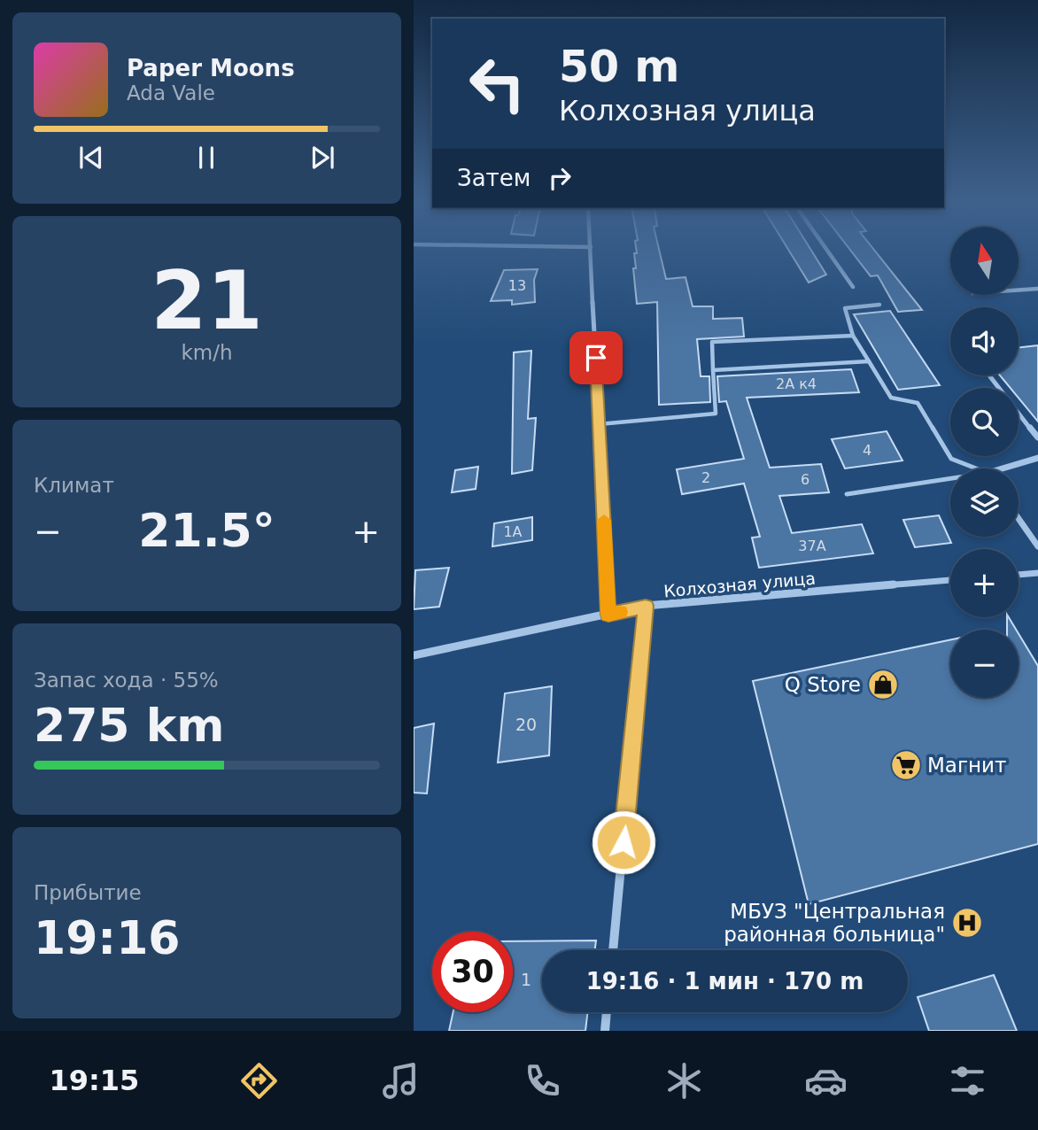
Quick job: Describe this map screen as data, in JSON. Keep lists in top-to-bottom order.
{
  "streets": {
    "street": ["Колхозная улица"]
  },
  "places": {
    "shop": ["Q Store"],
    "supermarket": ["Магнит"],
    "hospital": ["МБУЗ \"Центральная районная больница\""]
  },
  "house_numbers": [
    "13",
    "2А к4",
    "4",
    "2",
    "6",
    "1А",
    "37А",
    "20",
    "1"
  ],
  "north": "top",
  "page": {
    "turn": ["50 m", "Колхозная улица"],
    "song": ["Paper Moons", "Ada Vale"],
    "then": "Затем",
    "tile": [
      ["21", "km/h"],
      "Климат",
      ["Запас хода · 55%", "275 km"],
      ["Прибытие", "19:16"]
    ],
    "map_buttons": ["+", "−"],
    "heat": ["−", "21.5°", "+"],
    "limit": "30",
    "trip": "19:16 · 1 мин · 170 m",
    "tabs": "19:15"
  }
}
